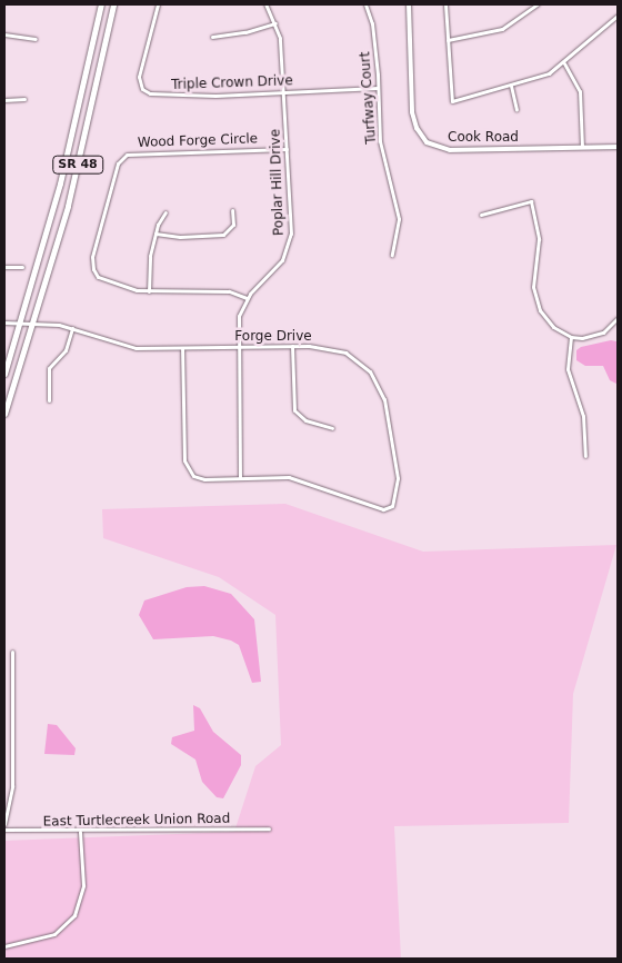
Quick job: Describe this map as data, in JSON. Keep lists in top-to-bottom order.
{
  "streets": {
    "highway": ["SR 48"],
    "street": [
      "Triple Crown Drive",
      "Turfway Court",
      "Cook Road",
      "Wood Forge Circle",
      "Poplar Hill Drive",
      "Forge Drive",
      "East Turtlecreek Union Road"
    ]
  },
  "crossings": [
    ["Triple Crown Drive", "Turfway Court"],
    ["Triple Crown Drive", "Poplar Hill Drive"],
    ["Wood Forge Circle", "Poplar Hill Drive"],
    ["SR 48", "Forge Drive"],
    ["Poplar Hill Drive", "Forge Drive"]
  ]
}
